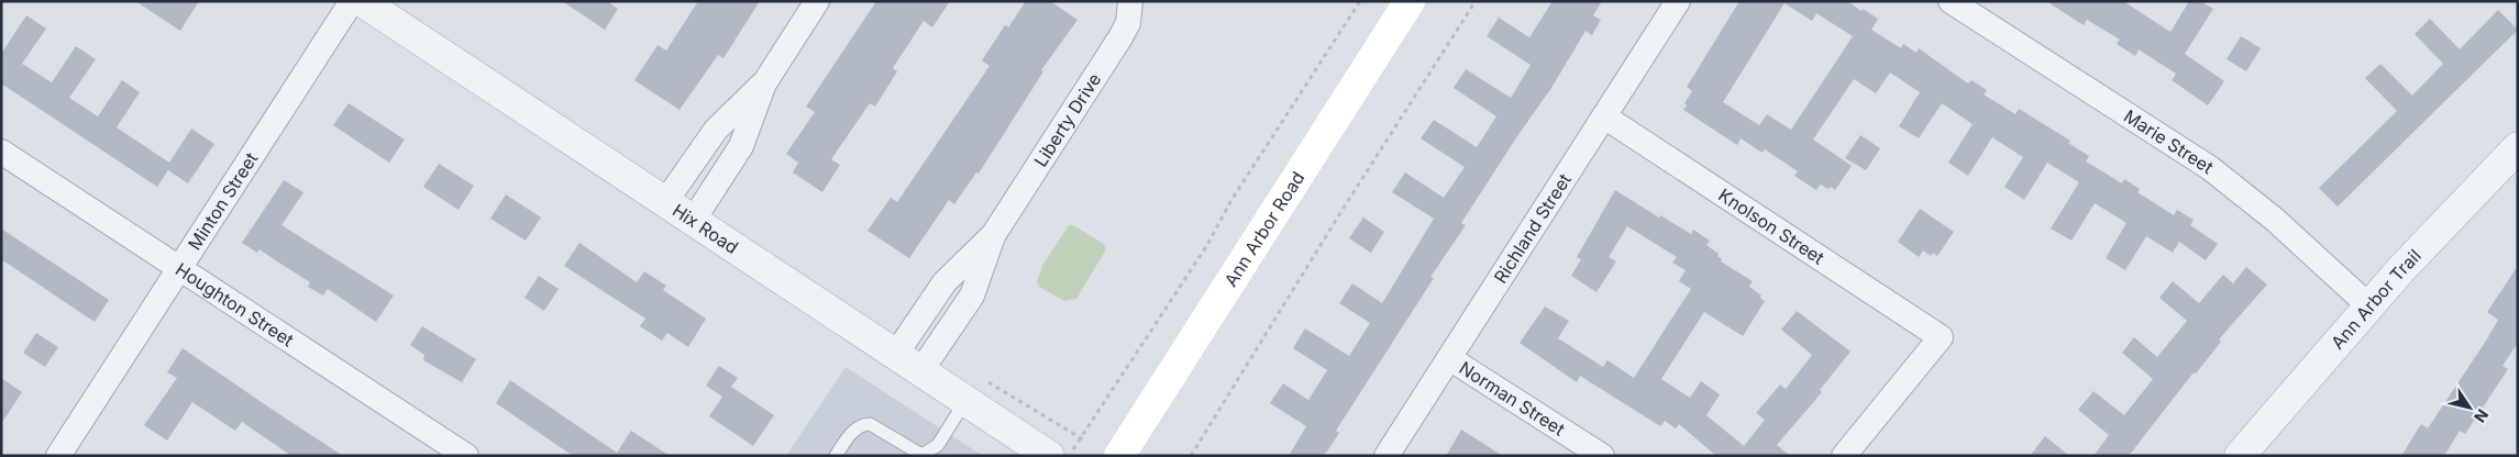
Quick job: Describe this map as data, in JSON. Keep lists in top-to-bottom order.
{
  "streets": {
    "main road": ["Ann Arbor Road"],
    "street": [
      "Liberty Drive",
      "Marie Street",
      "Minton Street",
      "Knolson Street",
      "Hix Road",
      "Richland Street",
      "Ann Arbor Trail",
      "Houghton Street",
      "Norman Street"
    ]
  },
  "crossings": [
    ["Marie Street", "Ann Arbor Trail"],
    ["Minton Street", "Houghton Street"],
    ["Knolson Street", "Richland Street"],
    ["Richland Street", "Norman Street"]
  ],
  "north": "bottom right"
}
